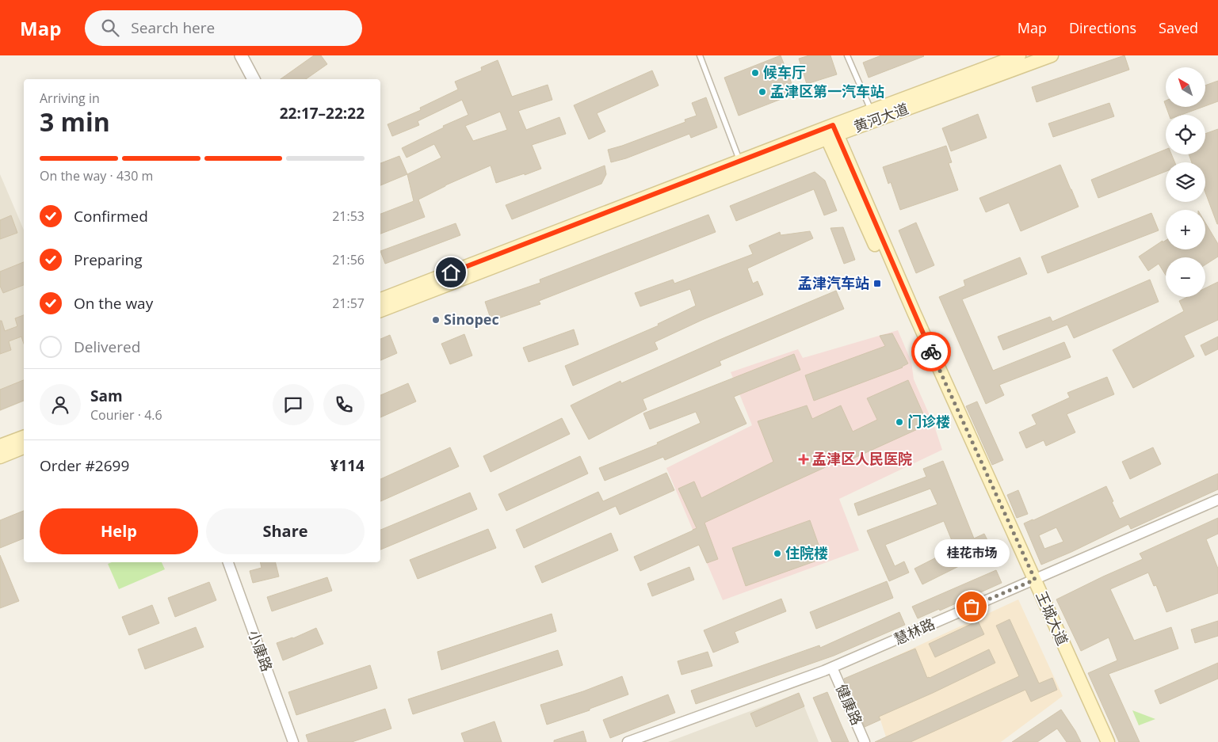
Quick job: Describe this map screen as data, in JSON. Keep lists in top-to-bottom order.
{
  "streets": {
    "main road": ["黄河大道", "王城大道"],
    "street": ["慧林路", "小康路", "健康路"]
  },
  "crossings": [
    ["黄河大道", "王城大道"],
    ["王城大道", "慧林路"],
    ["慧林路", "健康路"]
  ],
  "places": {
    "other": [
      "候车厅",
      "孟津区第一汽车站",
      "Sinopec",
      "门诊楼",
      "住院楼",
      "桂花市场"
    ],
    "transit": ["孟津汽车站"],
    "health": ["孟津区人民医院"]
  },
  "north": "top left",
  "page": {
    "header": "Map",
    "search": "Search here",
    "nav": ["Map", "Directions", "Saved"],
    "map_buttons": ["+", "−"],
    "heading": ["3 min", "Arriving in", "22:17–22:22"],
    "panel": [
      "Sam",
      "Courier · 4.6",
      "Order #2699",
      "¥114"
    ],
    "bar": "On the way · 430 m",
    "list": [
      ["Confirmed", "21:53"],
      ["Preparing", "21:56"],
      ["On the way", "21:57"],
      "Delivered"
    ],
    "buttons": ["Help", "Share"],
    "bubble": "桂花市场"
  }
}
